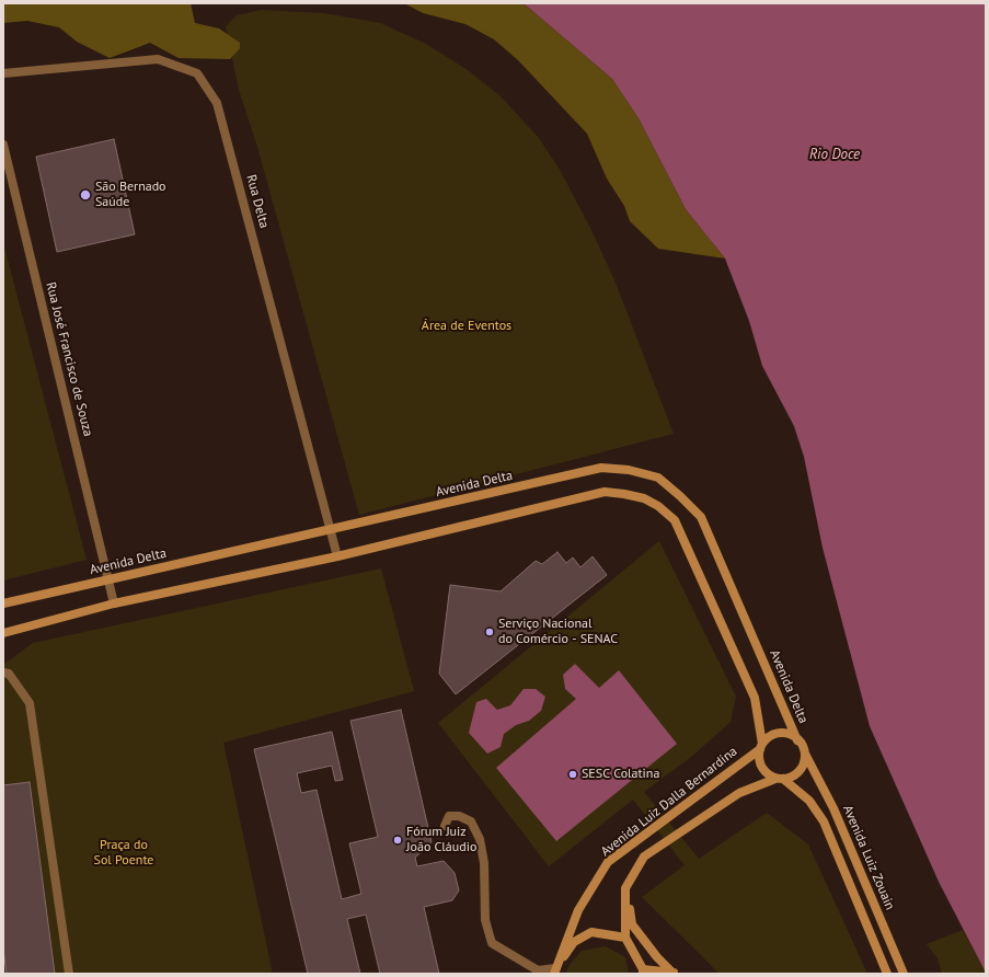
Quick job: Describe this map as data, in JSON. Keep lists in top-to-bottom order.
{
  "streets": {
    "street": [
      "Rua Delta",
      "Rua José Francisco de Souza",
      "Avenida Delta",
      "Avenida Luiz Dalla Bernardina",
      "Avenida Luiz Zouain"
    ]
  },
  "crossings": [
    ["Rua Delta", "Avenida Delta"],
    ["Rua José Francisco de Souza", "Avenida Delta"],
    ["Avenida Delta", "Avenida Luiz Dalla Bernardina"],
    ["Avenida Delta", "Avenida Luiz Zouain"],
    ["Avenida Luiz Dalla Bernardina", "Avenida Luiz Zouain"]
  ],
  "water": ["Rio Doce"],
  "parks": ["Área de Eventos", "Praça do Sol Poente"],
  "places": [
    "São Bernado Saúde",
    "Serviço Nacional do Comércio - SENAC",
    "SESC Colatina",
    "Fórum Juiz João Cláudio"
  ]
}
